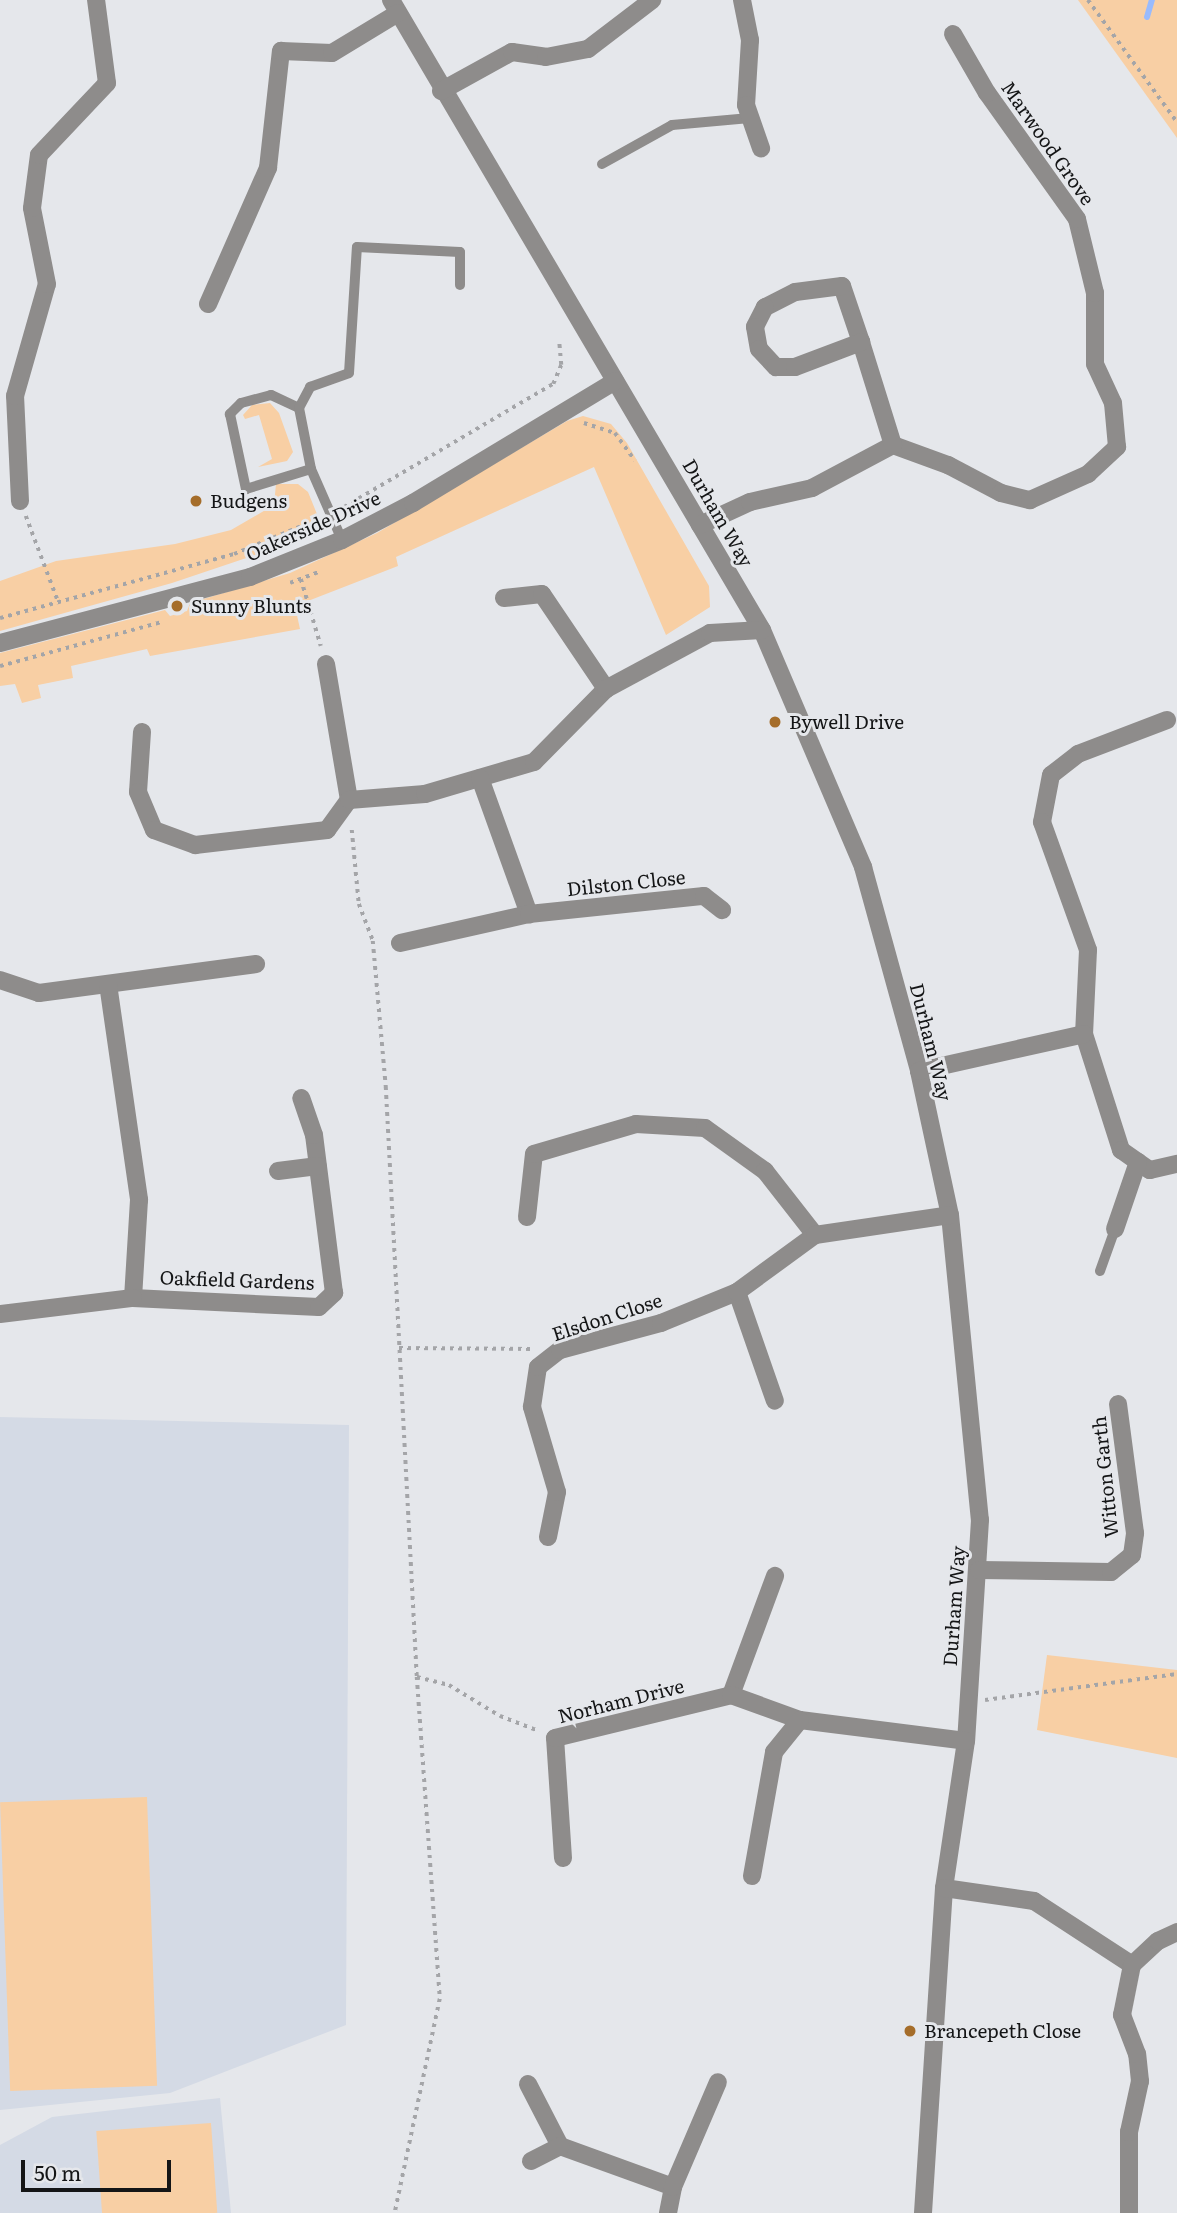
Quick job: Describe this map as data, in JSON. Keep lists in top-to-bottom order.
{
  "streets": {
    "street": [
      "Marwood Grove",
      "Durham Way",
      "Oakerside Drive",
      "Dilston Close",
      "Oakfield Gardens",
      "Elsdon Close",
      "Witton Garth",
      "Norham Drive"
    ]
  },
  "crossings": [
    ["Durham Way", "Oakerside Drive"],
    ["Durham Way", "Elsdon Close"],
    ["Durham Way", "Witton Garth"]
  ],
  "places": [
    "Budgens",
    "Sunny Blunts",
    "Bywell Drive",
    "Brancepeth Close"
  ],
  "scale_bar": "50 m"
}
